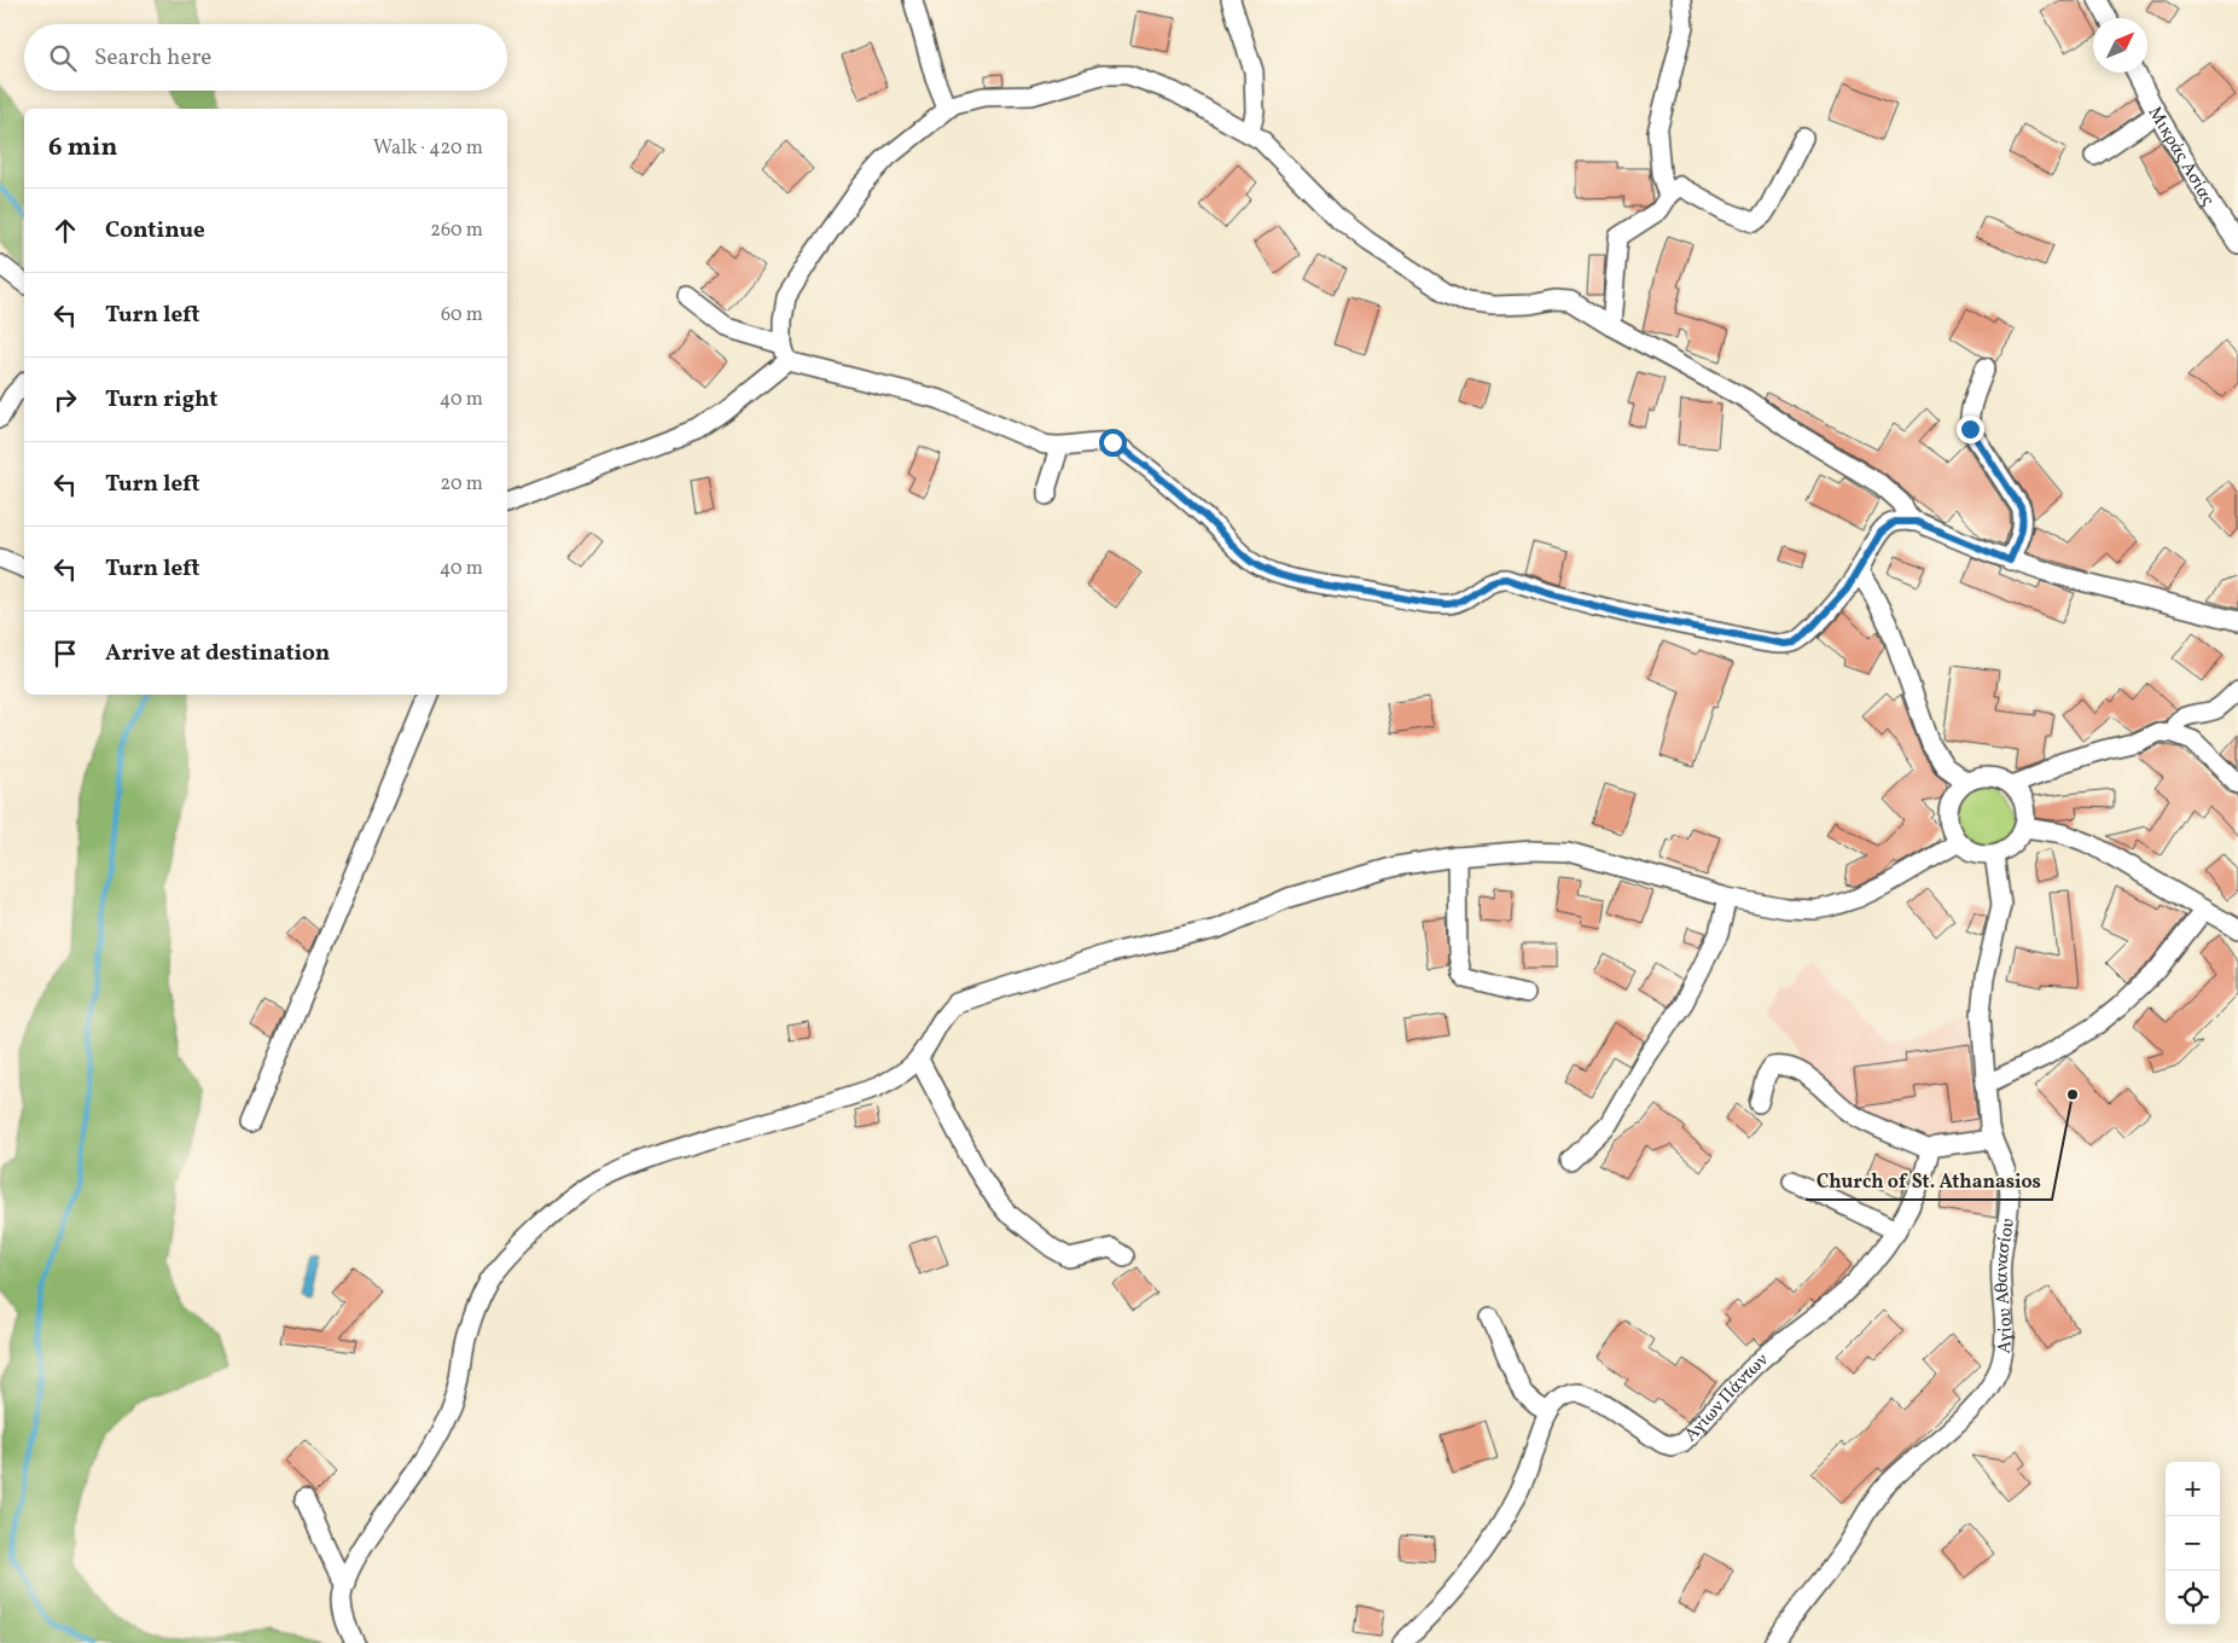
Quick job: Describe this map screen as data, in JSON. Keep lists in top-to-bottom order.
{
  "streets": {
    "street": ["Μικράς Ασίας", "Αγίου Αθανασίου", "Αγίων Πάντων"]
  },
  "places": ["Church of St. Athanasios"],
  "north": "top right",
  "page": {
    "search": "Search here",
    "heading": ["6 min", "Walk · 420 m"],
    "list": [
      ["Continue", "260 m"],
      ["Turn left", "60 m"],
      ["Turn right", "40 m"],
      ["Turn left", "20 m"],
      ["Turn left", "40 m"],
      "Arrive at destination"
    ],
    "map_buttons": ["+", "−"]
  }
}
